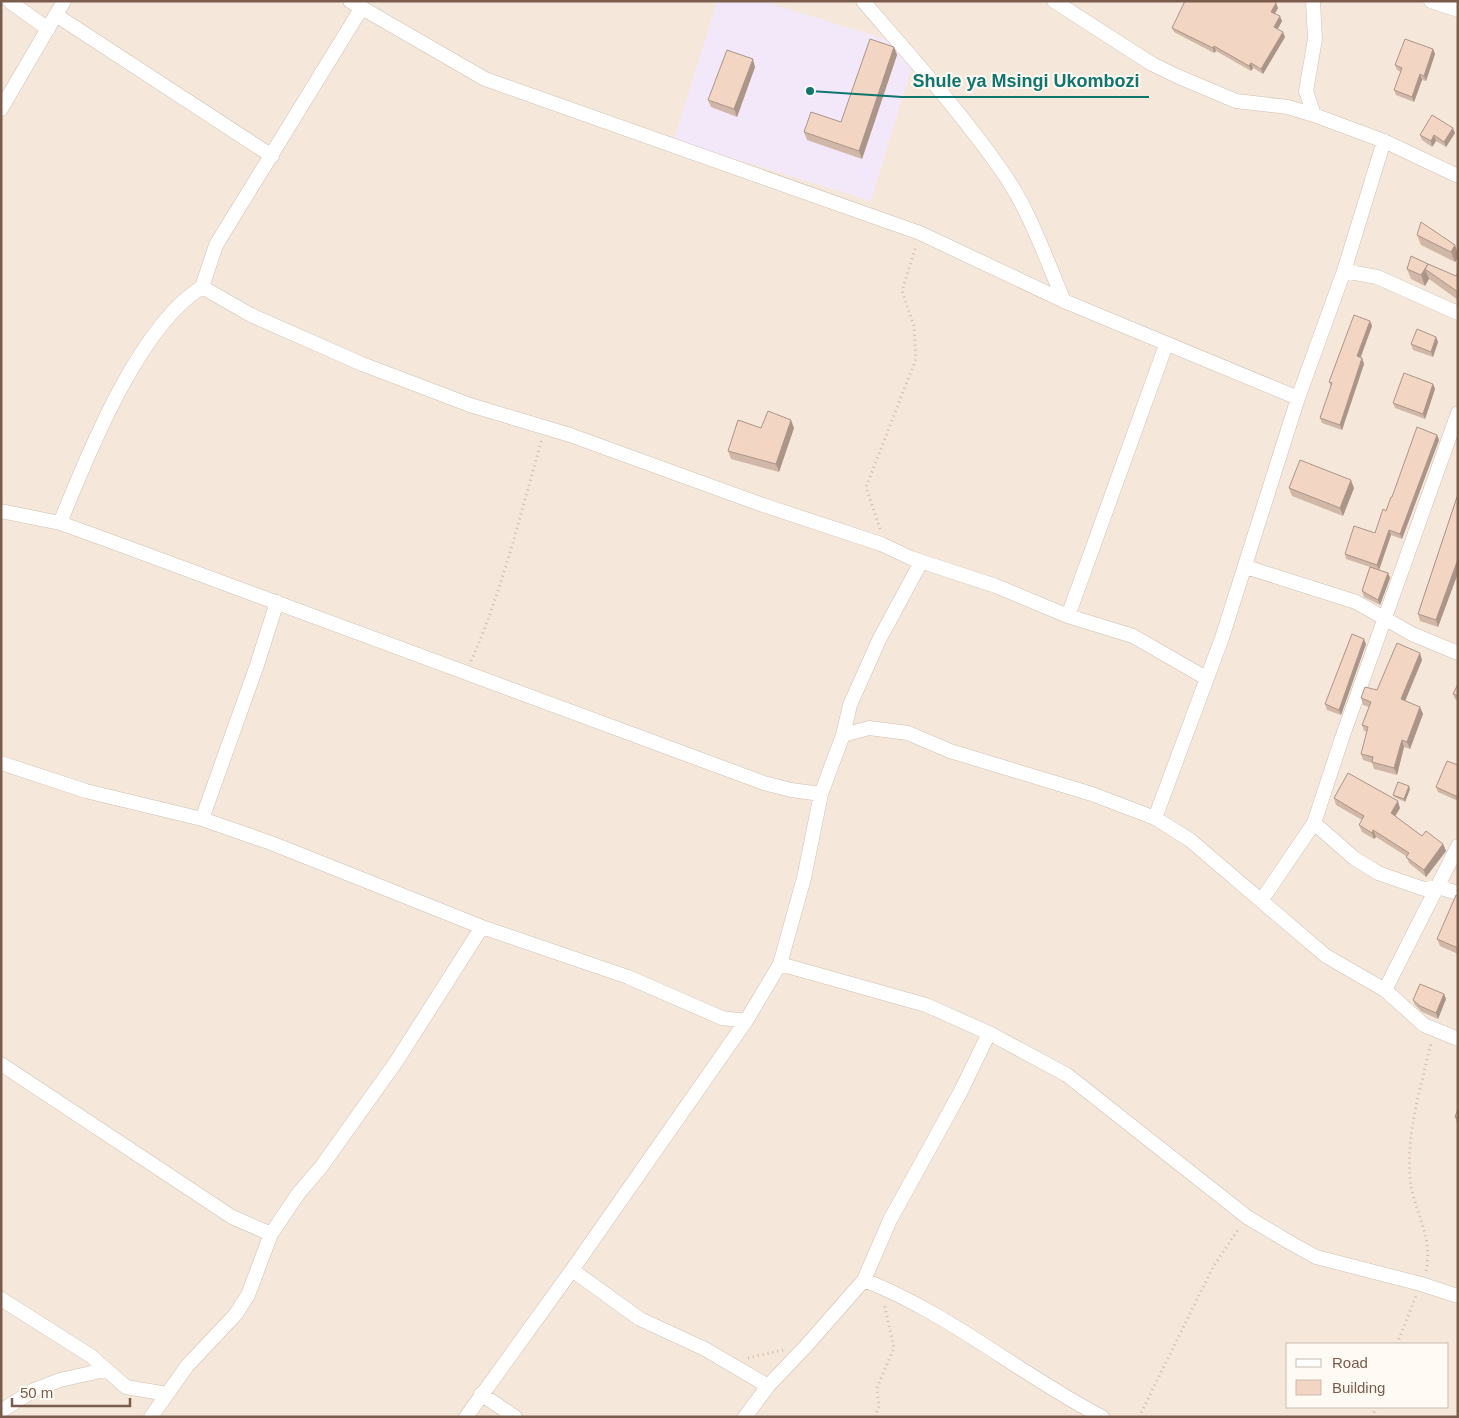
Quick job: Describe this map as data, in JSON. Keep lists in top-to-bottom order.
{
  "places": ["Shule ya Msingi Ukombozi"],
  "legend": ["Road", "Building"],
  "scale_bar": "50 m"
}
